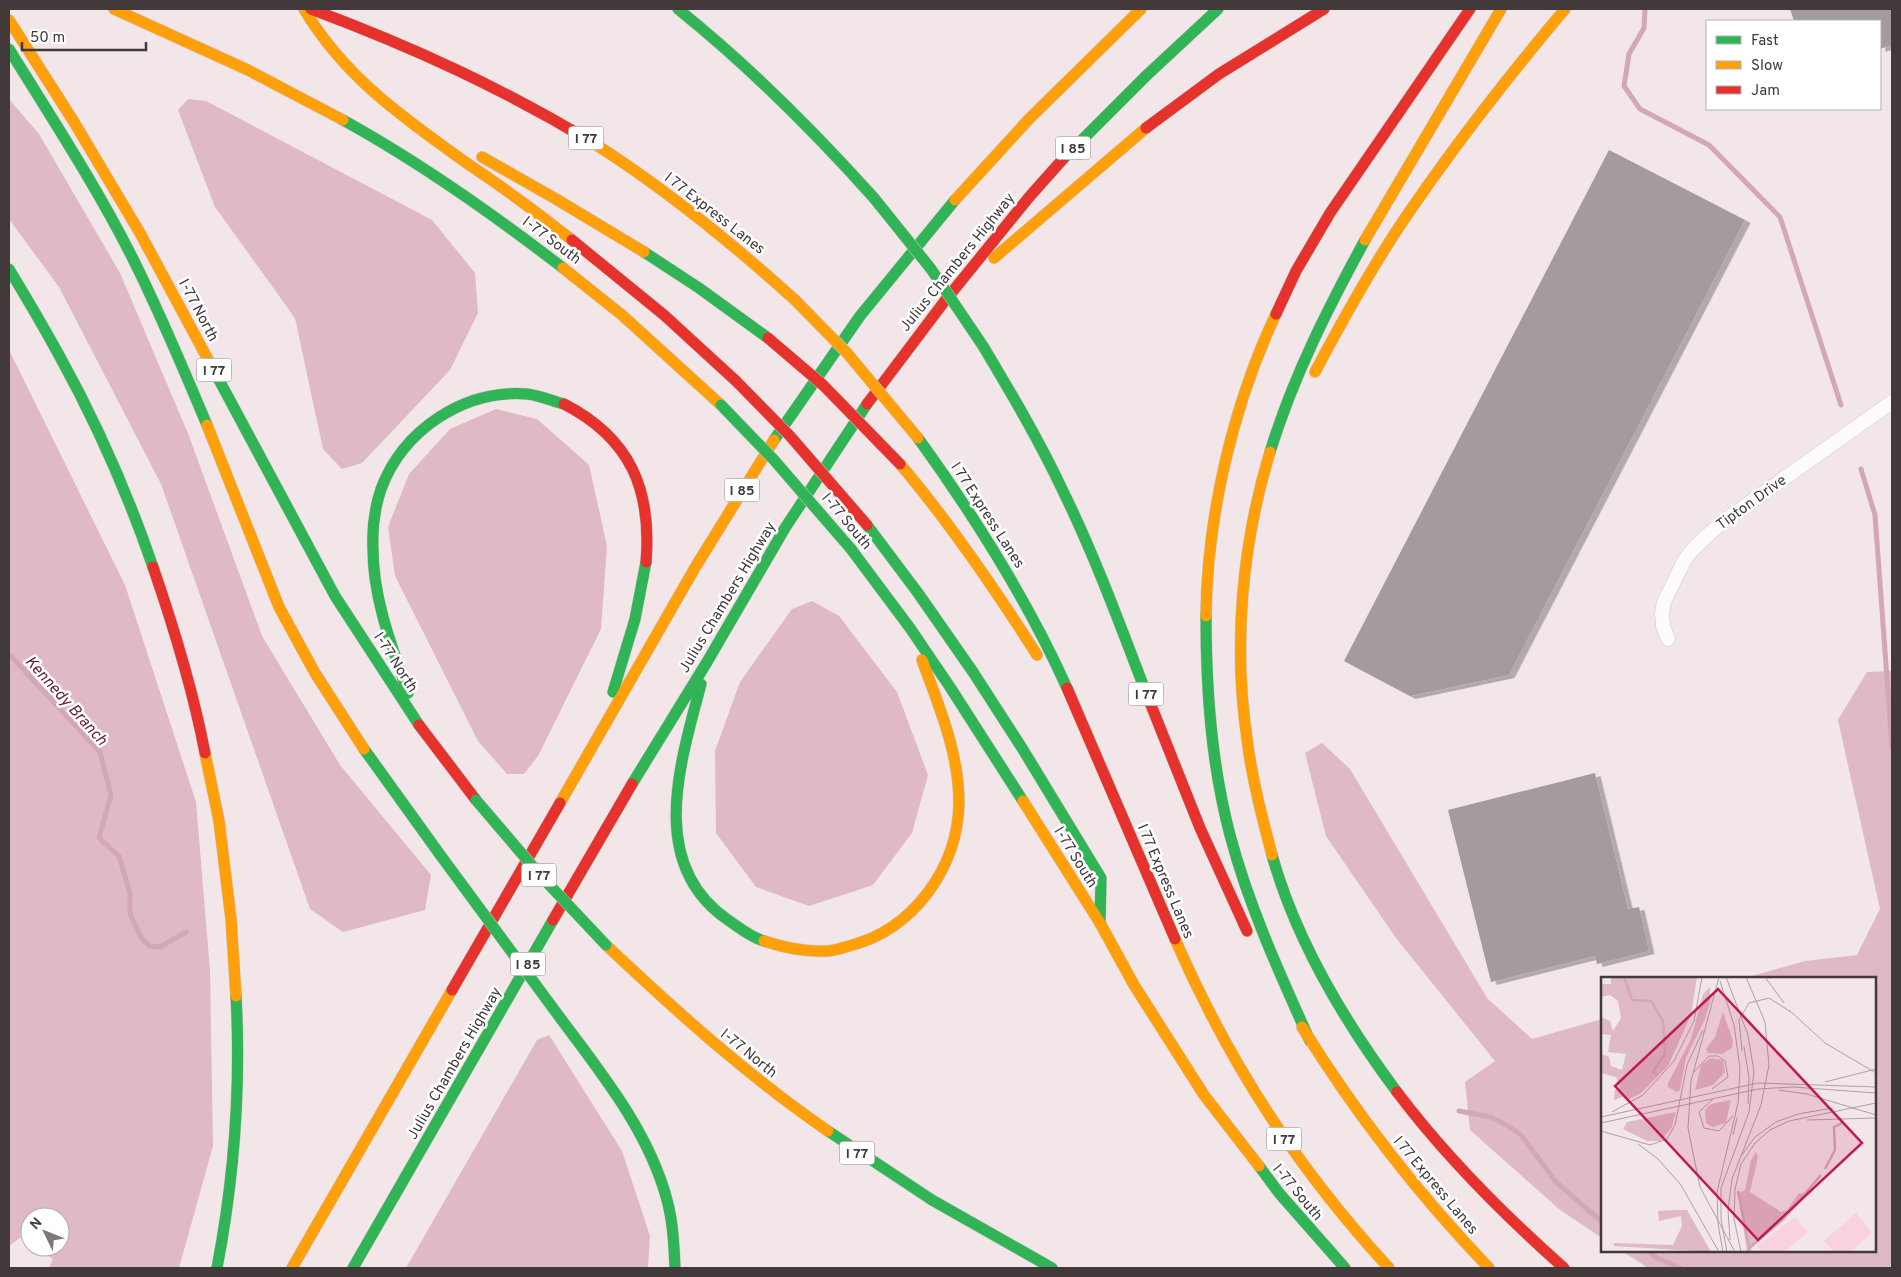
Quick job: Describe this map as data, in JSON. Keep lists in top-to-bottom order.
{
  "streets": {
    "highway": [
      "I 77",
      "I 85",
      "I 77 Express Lanes",
      "I-77 South",
      "Julius Chambers Highway",
      "I-77 North"
    ],
    "street": ["Tipton Drive"]
  },
  "water": ["Kennedy Branch"],
  "legend": ["Fast", "Slow", "Jam"],
  "scale_bar": "50 m",
  "north": "top left"
}
